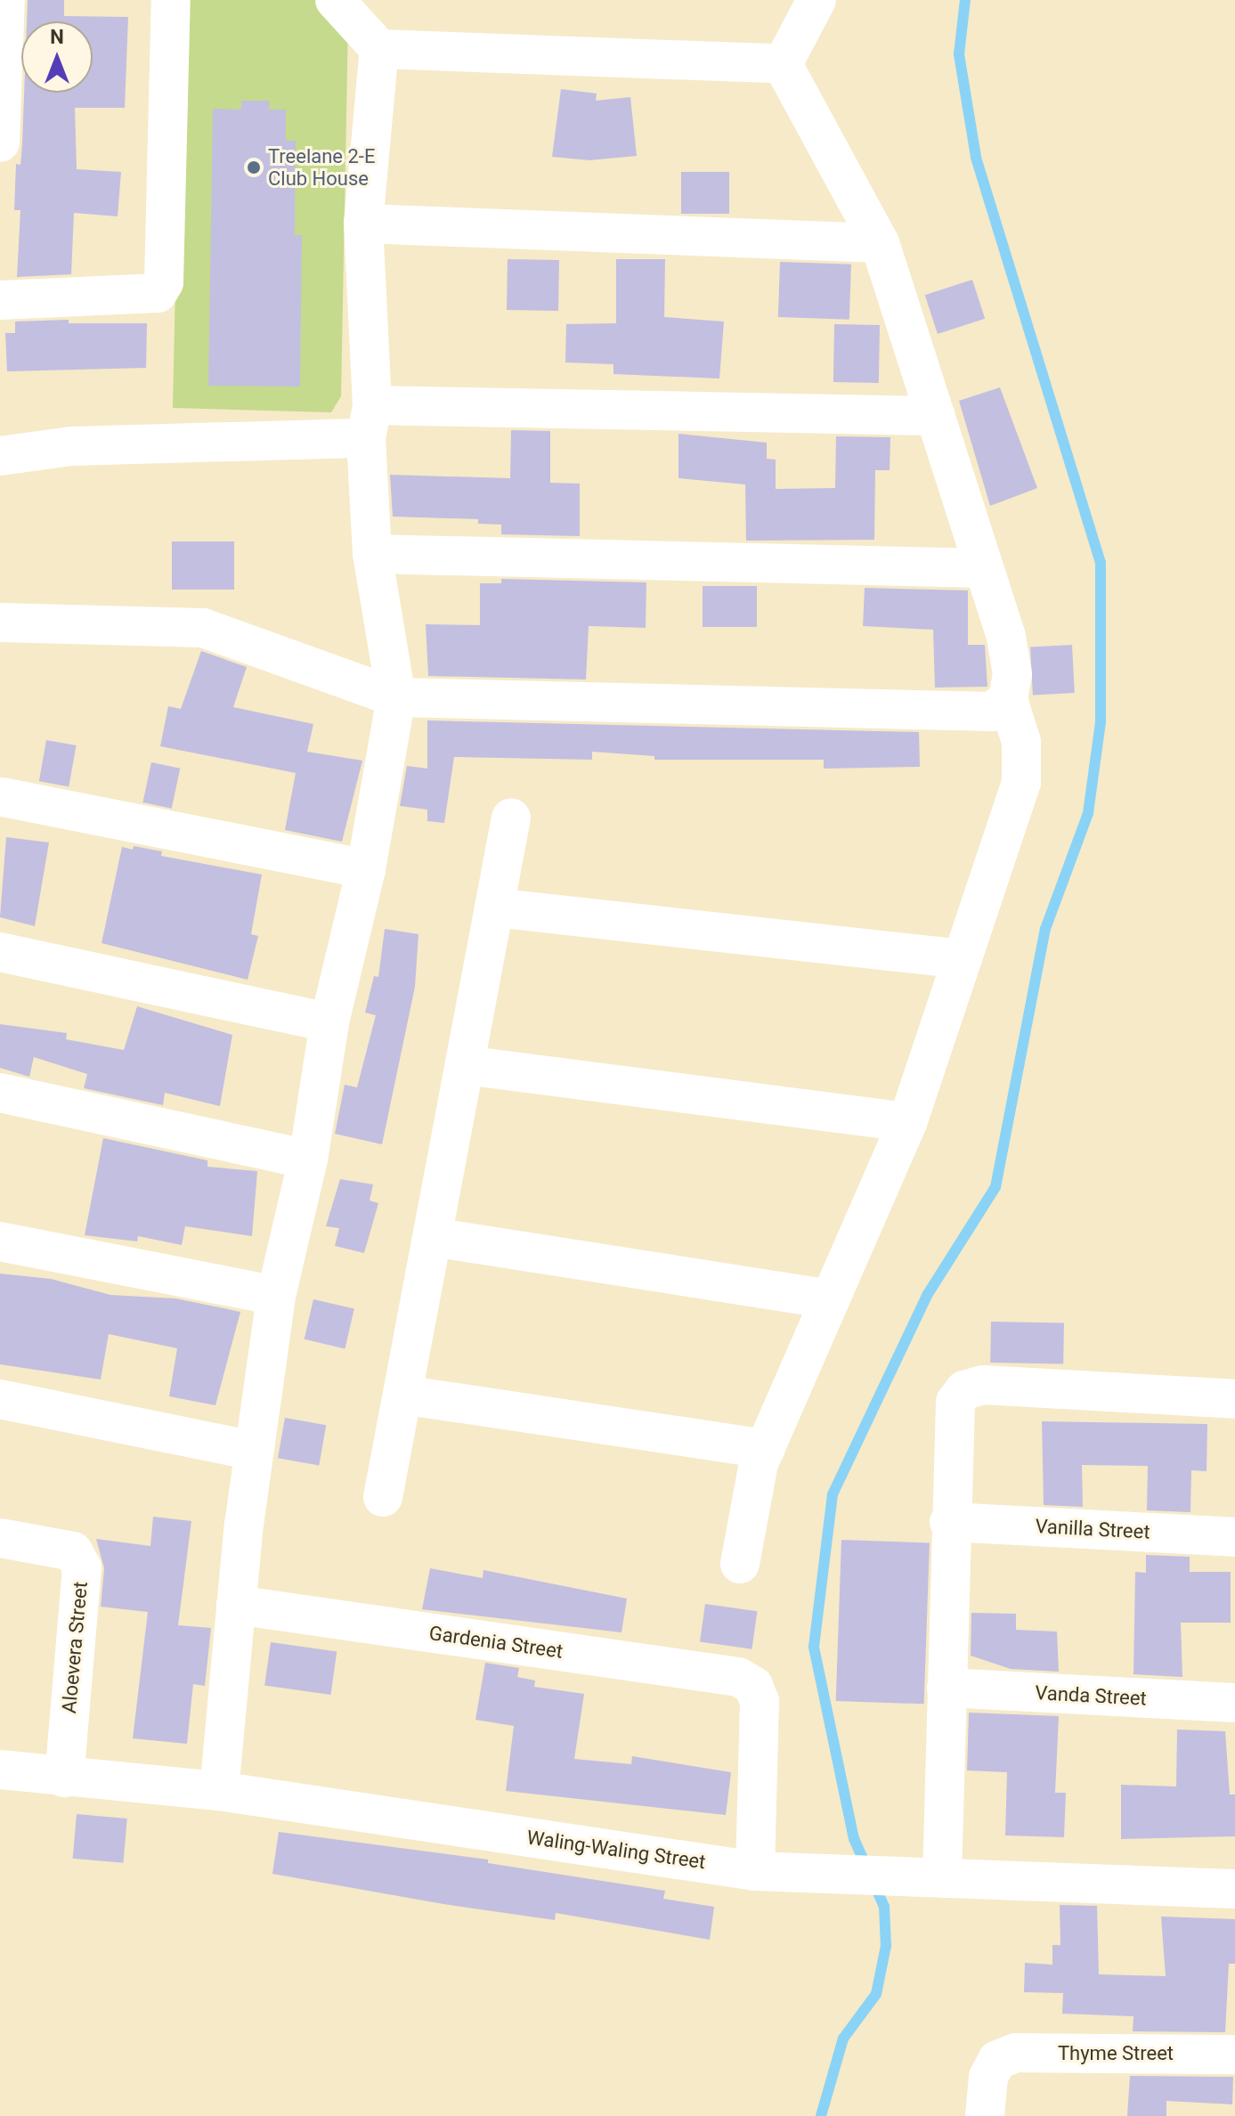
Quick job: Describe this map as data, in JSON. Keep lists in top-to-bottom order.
{
  "streets": {
    "street": [
      "Vanilla Street",
      "Gardenia Street",
      "Aloevera Street",
      "Vanda Street",
      "Waling-Waling Street",
      "Thyme Street"
    ]
  },
  "crossings": [
    ["Gardenia Street", "Waling-Waling Street"],
    ["Aloevera Street", "Waling-Waling Street"]
  ],
  "places": ["Treelane 2-E Club House"],
  "north": "top"
}
